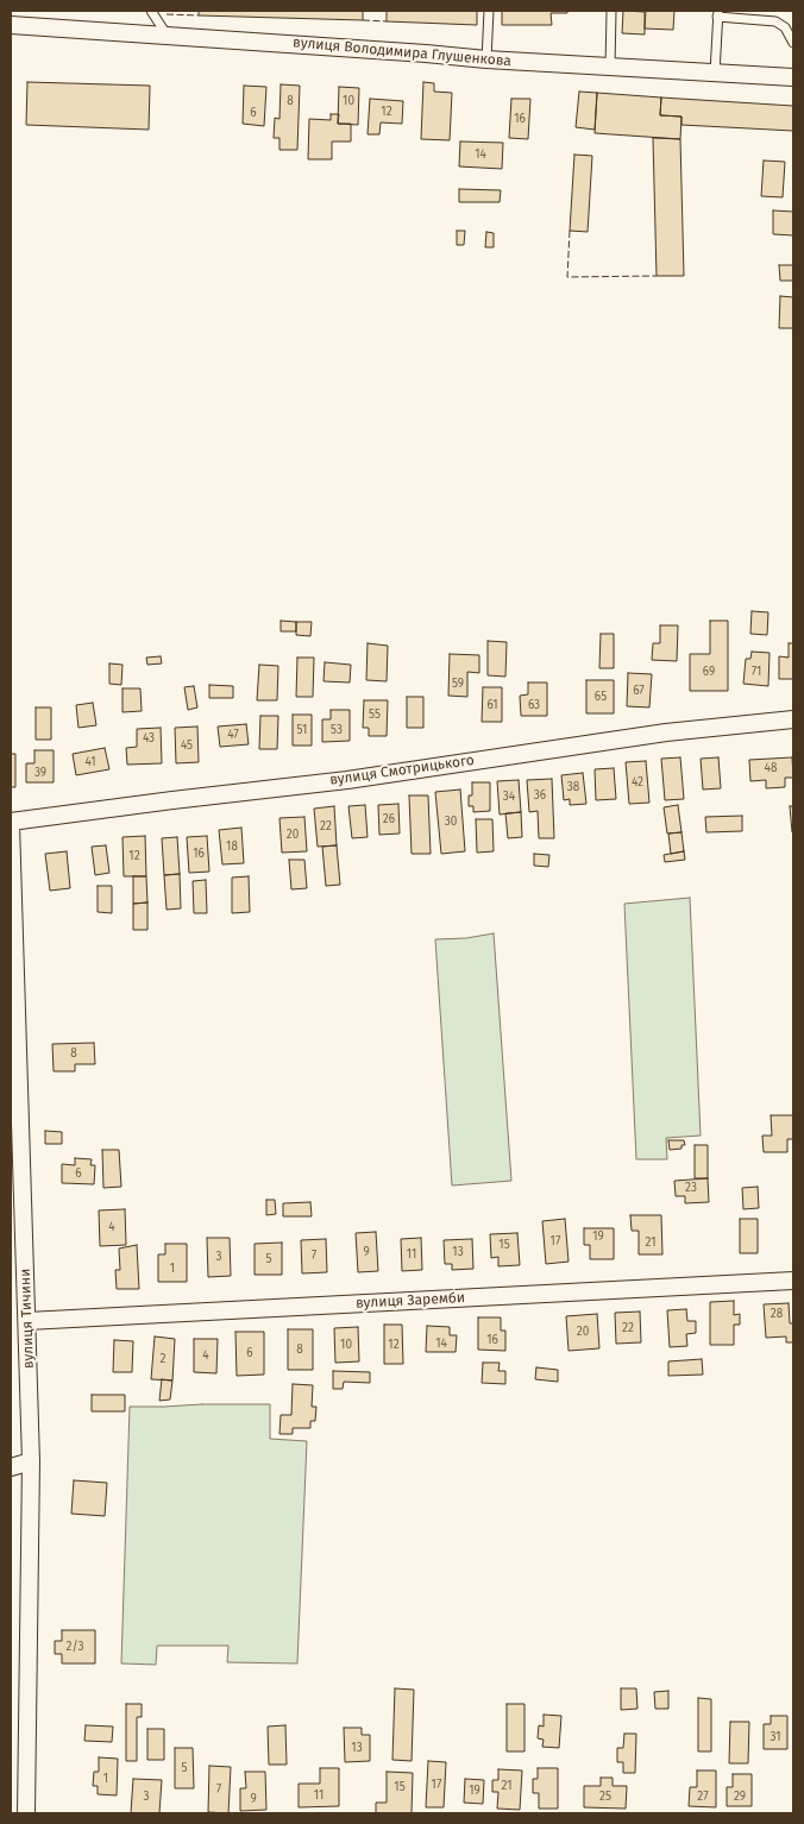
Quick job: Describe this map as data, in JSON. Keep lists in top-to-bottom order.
{
  "streets": {
    "street": [
      "вулиця Володимира Глушенкова",
      "вулиця Смотрицького",
      "вулиця Заремби",
      "вулиця Тичини"
    ]
  },
  "crossings": [
    ["вулиця Смотрицького", "вулиця Тичини"],
    ["вулиця Заремби", "вулиця Тичини"]
  ],
  "house_numbers": [
    "8",
    "10",
    "12",
    "6",
    "16",
    "14",
    "69",
    "71",
    "59",
    "67",
    "65",
    "61",
    "63",
    "55",
    "51",
    "53",
    "47",
    "43",
    "45",
    "41",
    "48",
    "39",
    "42",
    "38",
    "36",
    "34",
    "26",
    "30",
    "22",
    "20",
    "18",
    "16",
    "12",
    "8",
    "6",
    "23",
    "4",
    "19",
    "17",
    "21",
    "15",
    "9",
    "13",
    "11",
    "7",
    "3",
    "5",
    "1",
    "28",
    "22",
    "20",
    "16",
    "14",
    "10",
    "12",
    "8",
    "6",
    "4",
    "2",
    "2/3",
    "31",
    "13",
    "5",
    "1",
    "17",
    "21",
    "15",
    "7",
    "19",
    "11",
    "3",
    "25",
    "27",
    "29",
    "9"
  ]
}
